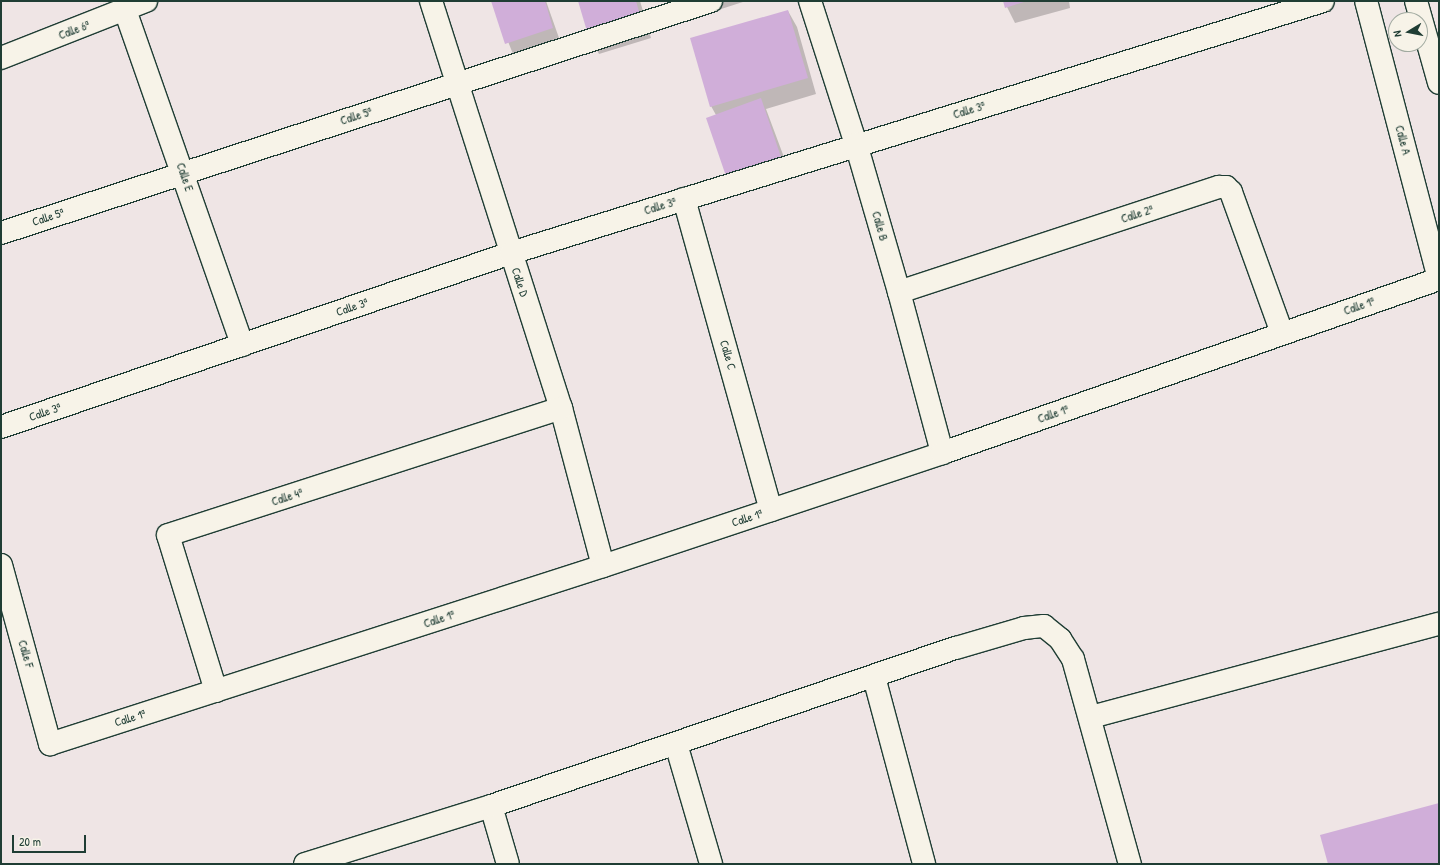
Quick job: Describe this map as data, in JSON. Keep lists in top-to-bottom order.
{
  "streets": {
    "street": [
      "Calle 6ª",
      "Calle 3ª",
      "Calle 5ª",
      "Calle A",
      "Calle E",
      "Calle 2ª",
      "Calle B",
      "Calle D",
      "Calle 1ª",
      "Calle C",
      "Calle 4ª",
      "Calle F"
    ]
  },
  "crossings": [
    ["Calle 6ª", "Calle E"],
    ["Calle 3ª", "Calle E"],
    ["Calle 3ª", "Calle B"],
    ["Calle 3ª", "Calle D"],
    ["Calle 3ª", "Calle C"],
    ["Calle 5ª", "Calle E"],
    ["Calle 5ª", "Calle D"],
    ["Calle A", "Calle 1ª"],
    ["Calle 2ª", "Calle B"],
    ["Calle 2ª", "Calle 1ª"],
    ["Calle B", "Calle 1ª"],
    ["Calle D", "Calle 1ª"],
    ["Calle D", "Calle 4ª"],
    ["Calle 1ª", "Calle C"],
    ["Calle 1ª", "Calle 4ª"],
    ["Calle 1ª", "Calle F"]
  ],
  "scale_bar": "20 m",
  "north": "left"
}
